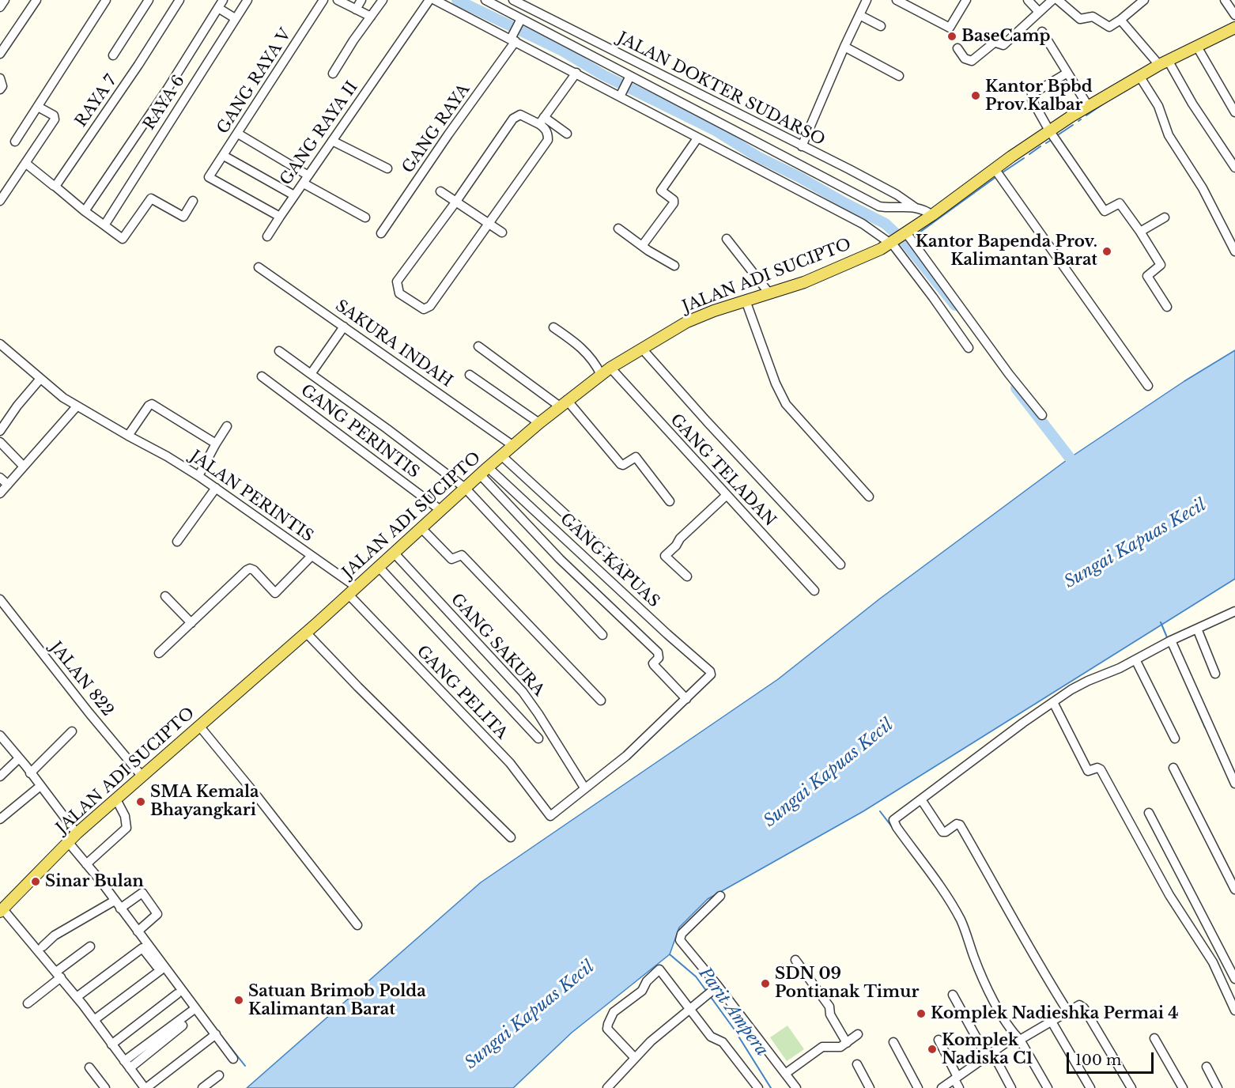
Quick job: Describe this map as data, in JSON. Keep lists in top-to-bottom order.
{
  "streets": {
    "main road": ["JALAN ADI SUCIPTO"],
    "street": [
      "GANG RAYA V",
      "JALAN DOKTER SUDARSO",
      "RAYA 7",
      "RAYA 6",
      "GANG RAYA",
      "GANG RAYA II",
      "SAKURA INDAH",
      "GANG PERINTIS",
      "GANG TELADAN",
      "JALAN PERINTIS",
      "GANG KAPUAS",
      "GANG SAKURA",
      "JALAN 822",
      "GANG PELITA"
    ]
  },
  "crossings": [
    ["GANG RAYA V", "GANG RAYA II"],
    ["JALAN DOKTER SUDARSO", "GANG RAYA"],
    ["JALAN ADI SUCIPTO", "SAKURA INDAH"],
    ["JALAN ADI SUCIPTO", "GANG PERINTIS"],
    ["JALAN ADI SUCIPTO", "GANG TELADAN"],
    ["JALAN ADI SUCIPTO", "JALAN PERINTIS"],
    ["JALAN ADI SUCIPTO", "GANG KAPUAS"],
    ["JALAN ADI SUCIPTO", "GANG SAKURA"],
    ["JALAN ADI SUCIPTO", "JALAN 822"],
    ["JALAN ADI SUCIPTO", "GANG PELITA"],
    ["JALAN PERINTIS", "GANG PELITA"],
    ["GANG SAKURA", "GANG PELITA"]
  ],
  "water": ["Sungai Kapuas Kecil", "Parit Ampera"],
  "places": [
    "BaseCamp",
    "Kantor Bpbd Prov.Kalbar",
    "Kantor Bapenda Prov. Kalimantan Barat",
    "SMA Kemala Bhayangkari",
    "Sinar Bulan",
    "SDN 09 Pontianak Timur",
    "Satuan Brimob Polda Kalimantan Barat",
    "Komplek Nadieshka Permai 4",
    "Komplek Nadiska C1"
  ],
  "scale_bar": "100 m"
}
